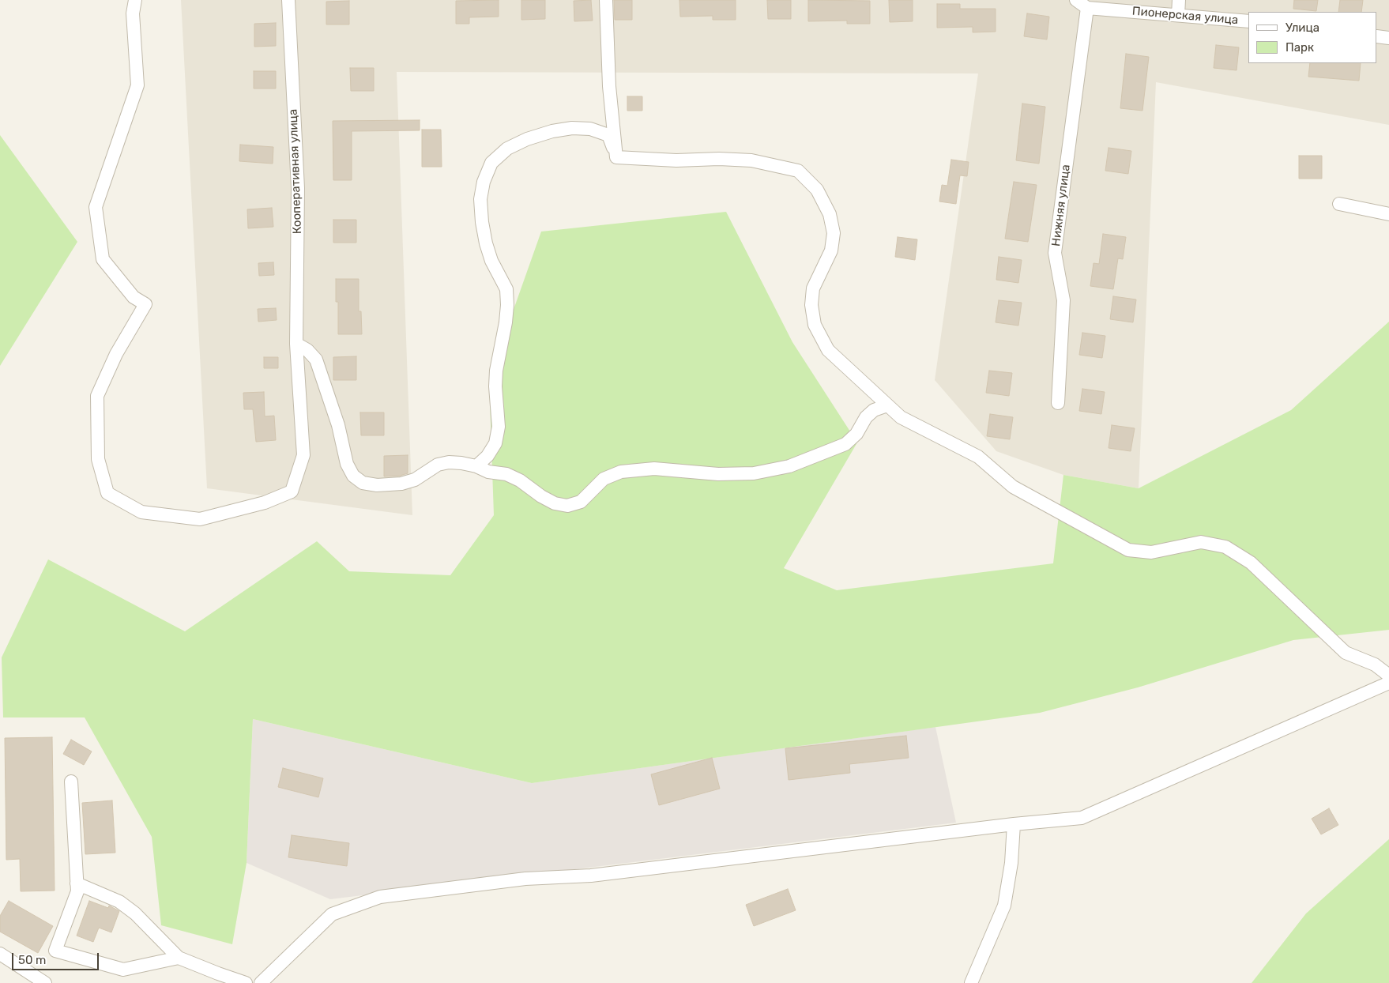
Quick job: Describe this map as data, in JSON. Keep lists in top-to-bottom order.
{
  "streets": {
    "street": ["Пионерская улица", "Кооперативная улица", "Нижняя улица"]
  },
  "crossings": [
    ["Пионерская улица", "Нижняя улица"]
  ],
  "legend": ["Улица", "Парк"],
  "scale_bar": "50 m"
}
